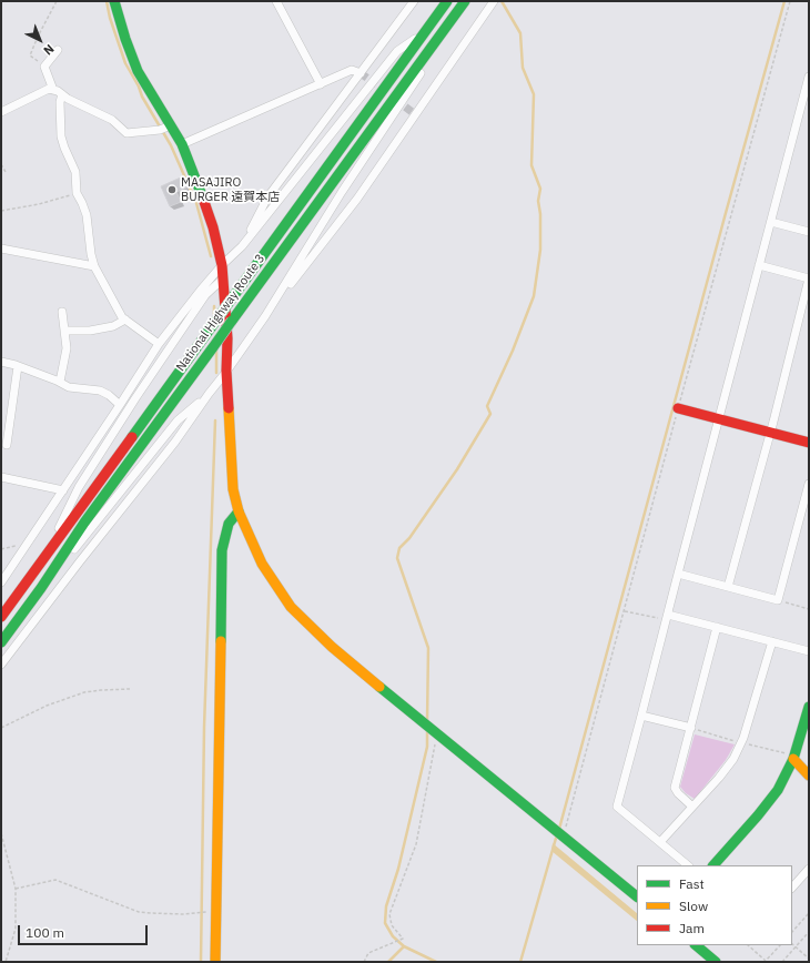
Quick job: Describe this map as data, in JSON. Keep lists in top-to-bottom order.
{
  "streets": {
    "main road": ["National Highway Route 3"]
  },
  "places": ["MASAJIRO BURGER 遠賀本店"],
  "legend": ["Fast", "Slow", "Jam"],
  "scale_bar": "100 m",
  "north": "bottom right"
}
